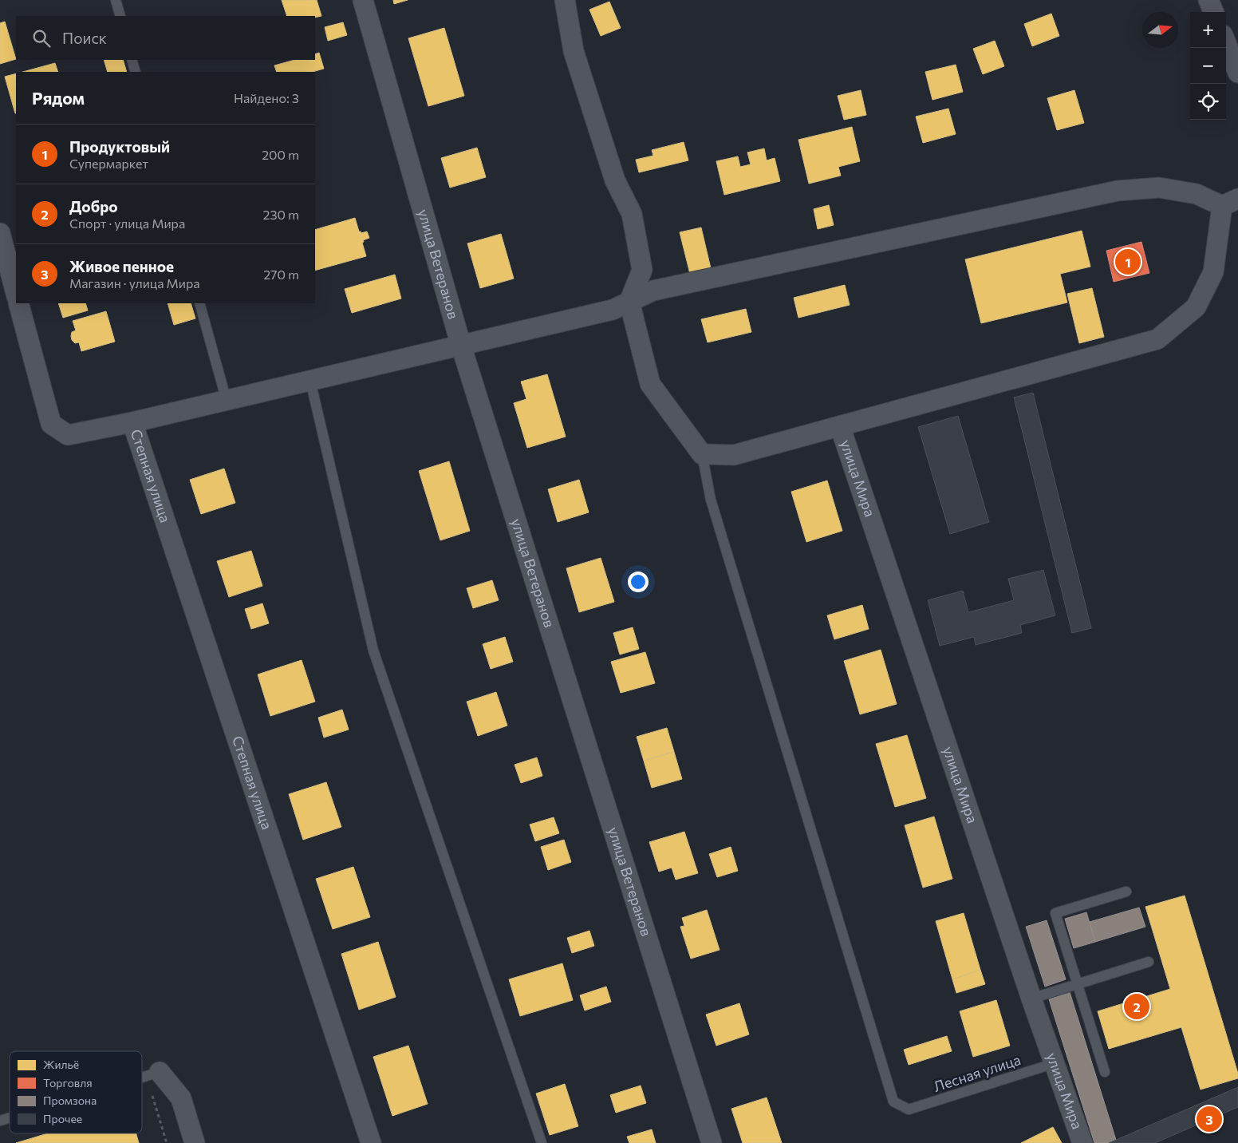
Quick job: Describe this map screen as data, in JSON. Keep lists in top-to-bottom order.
{
  "streets": {
    "street": ["улица Ветеранов", "Степная улица", "улица Мира"],
    "lane": ["Лесная улица"]
  },
  "crossings": [
    ["улица Мира", "Лесная улица"]
  ],
  "legend": [
    "Жильё",
    "Торговля",
    "Промзона",
    "Прочее"
  ],
  "north": "right",
  "page": {
    "map_buttons": ["+", "−"],
    "search": "Поиск",
    "heading": ["Рядом", "Найдено: 3"],
    "list": [
      {
        "mark": "1",
        "name": "Продуктовый",
        "note": "Супермаркет",
        "value": "200 m"
      },
      {
        "mark": "2",
        "name": "Добро",
        "note": "Спорт · улица Мира",
        "value": "230 m"
      },
      {
        "mark": "3",
        "name": "Живое пенное",
        "note": "Магазин · улица Мира",
        "value": "270 m"
      }
    ],
    "pins": ["1", "2", "3"]
  }
}
